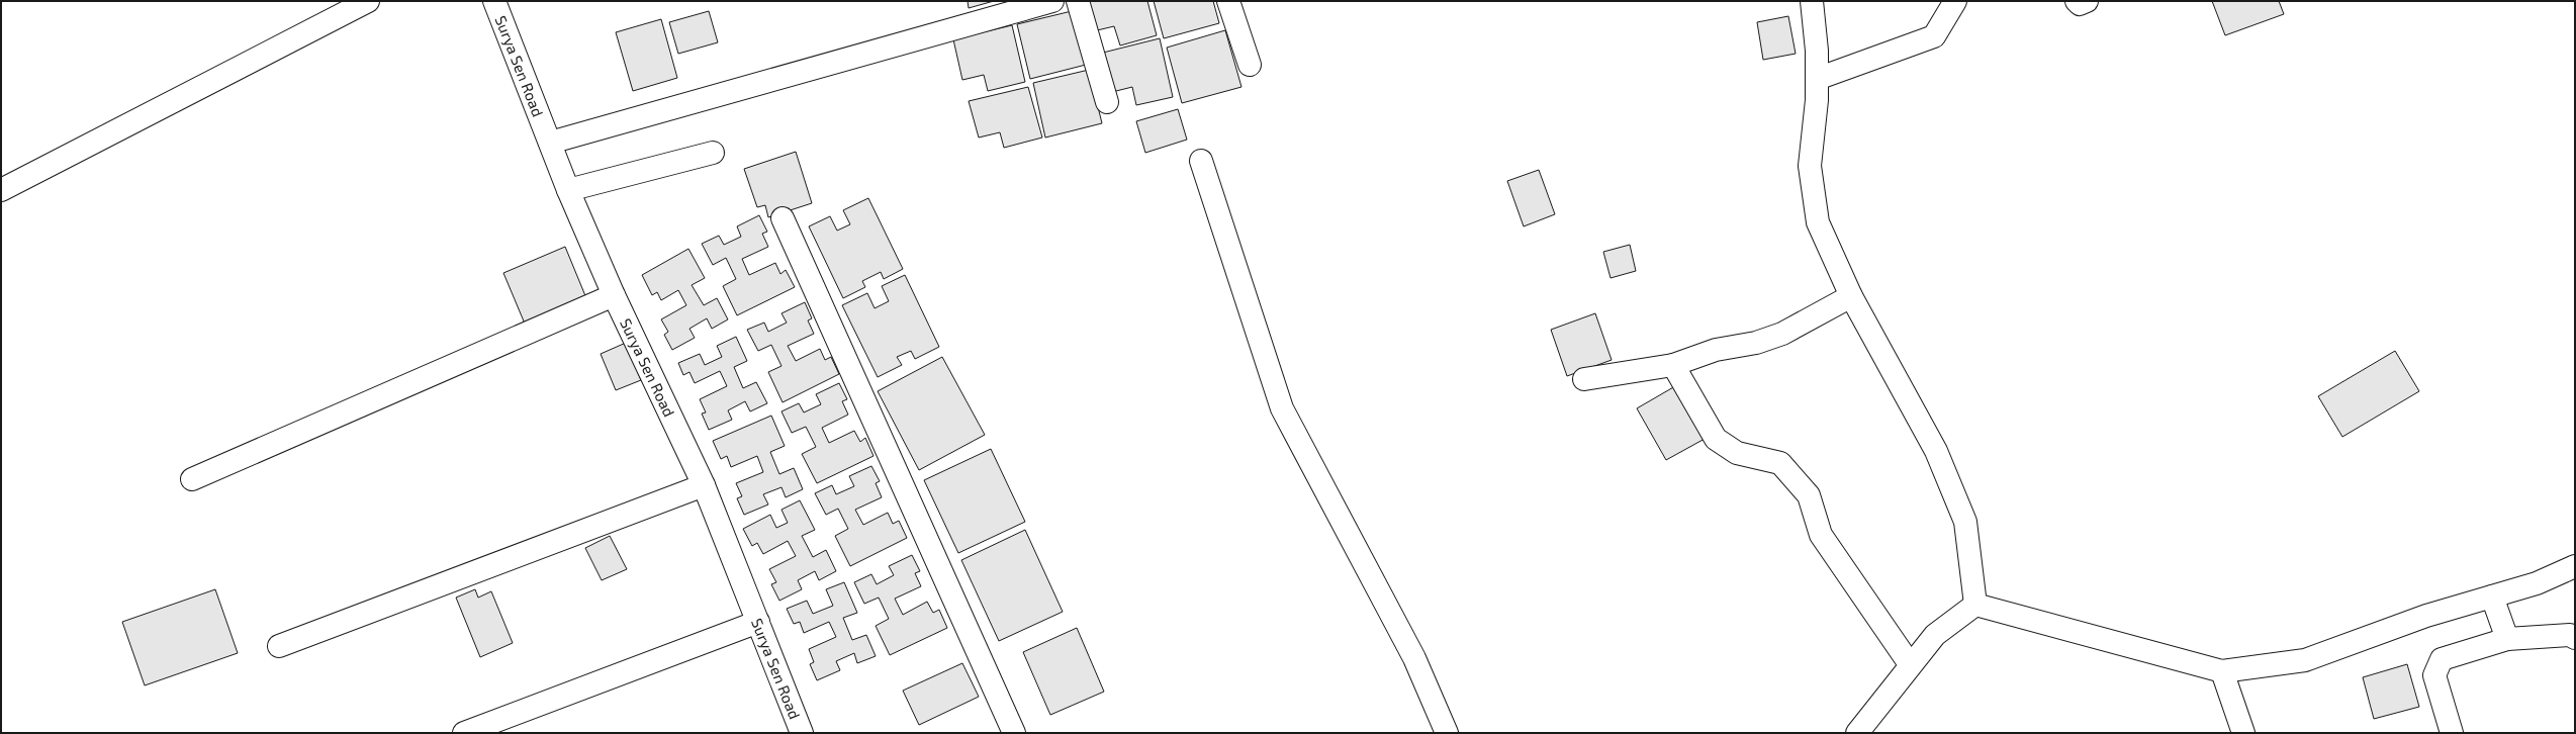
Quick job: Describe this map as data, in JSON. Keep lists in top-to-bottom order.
{
  "streets": {
    "street": ["Surya Sen Road"]
  }
}
